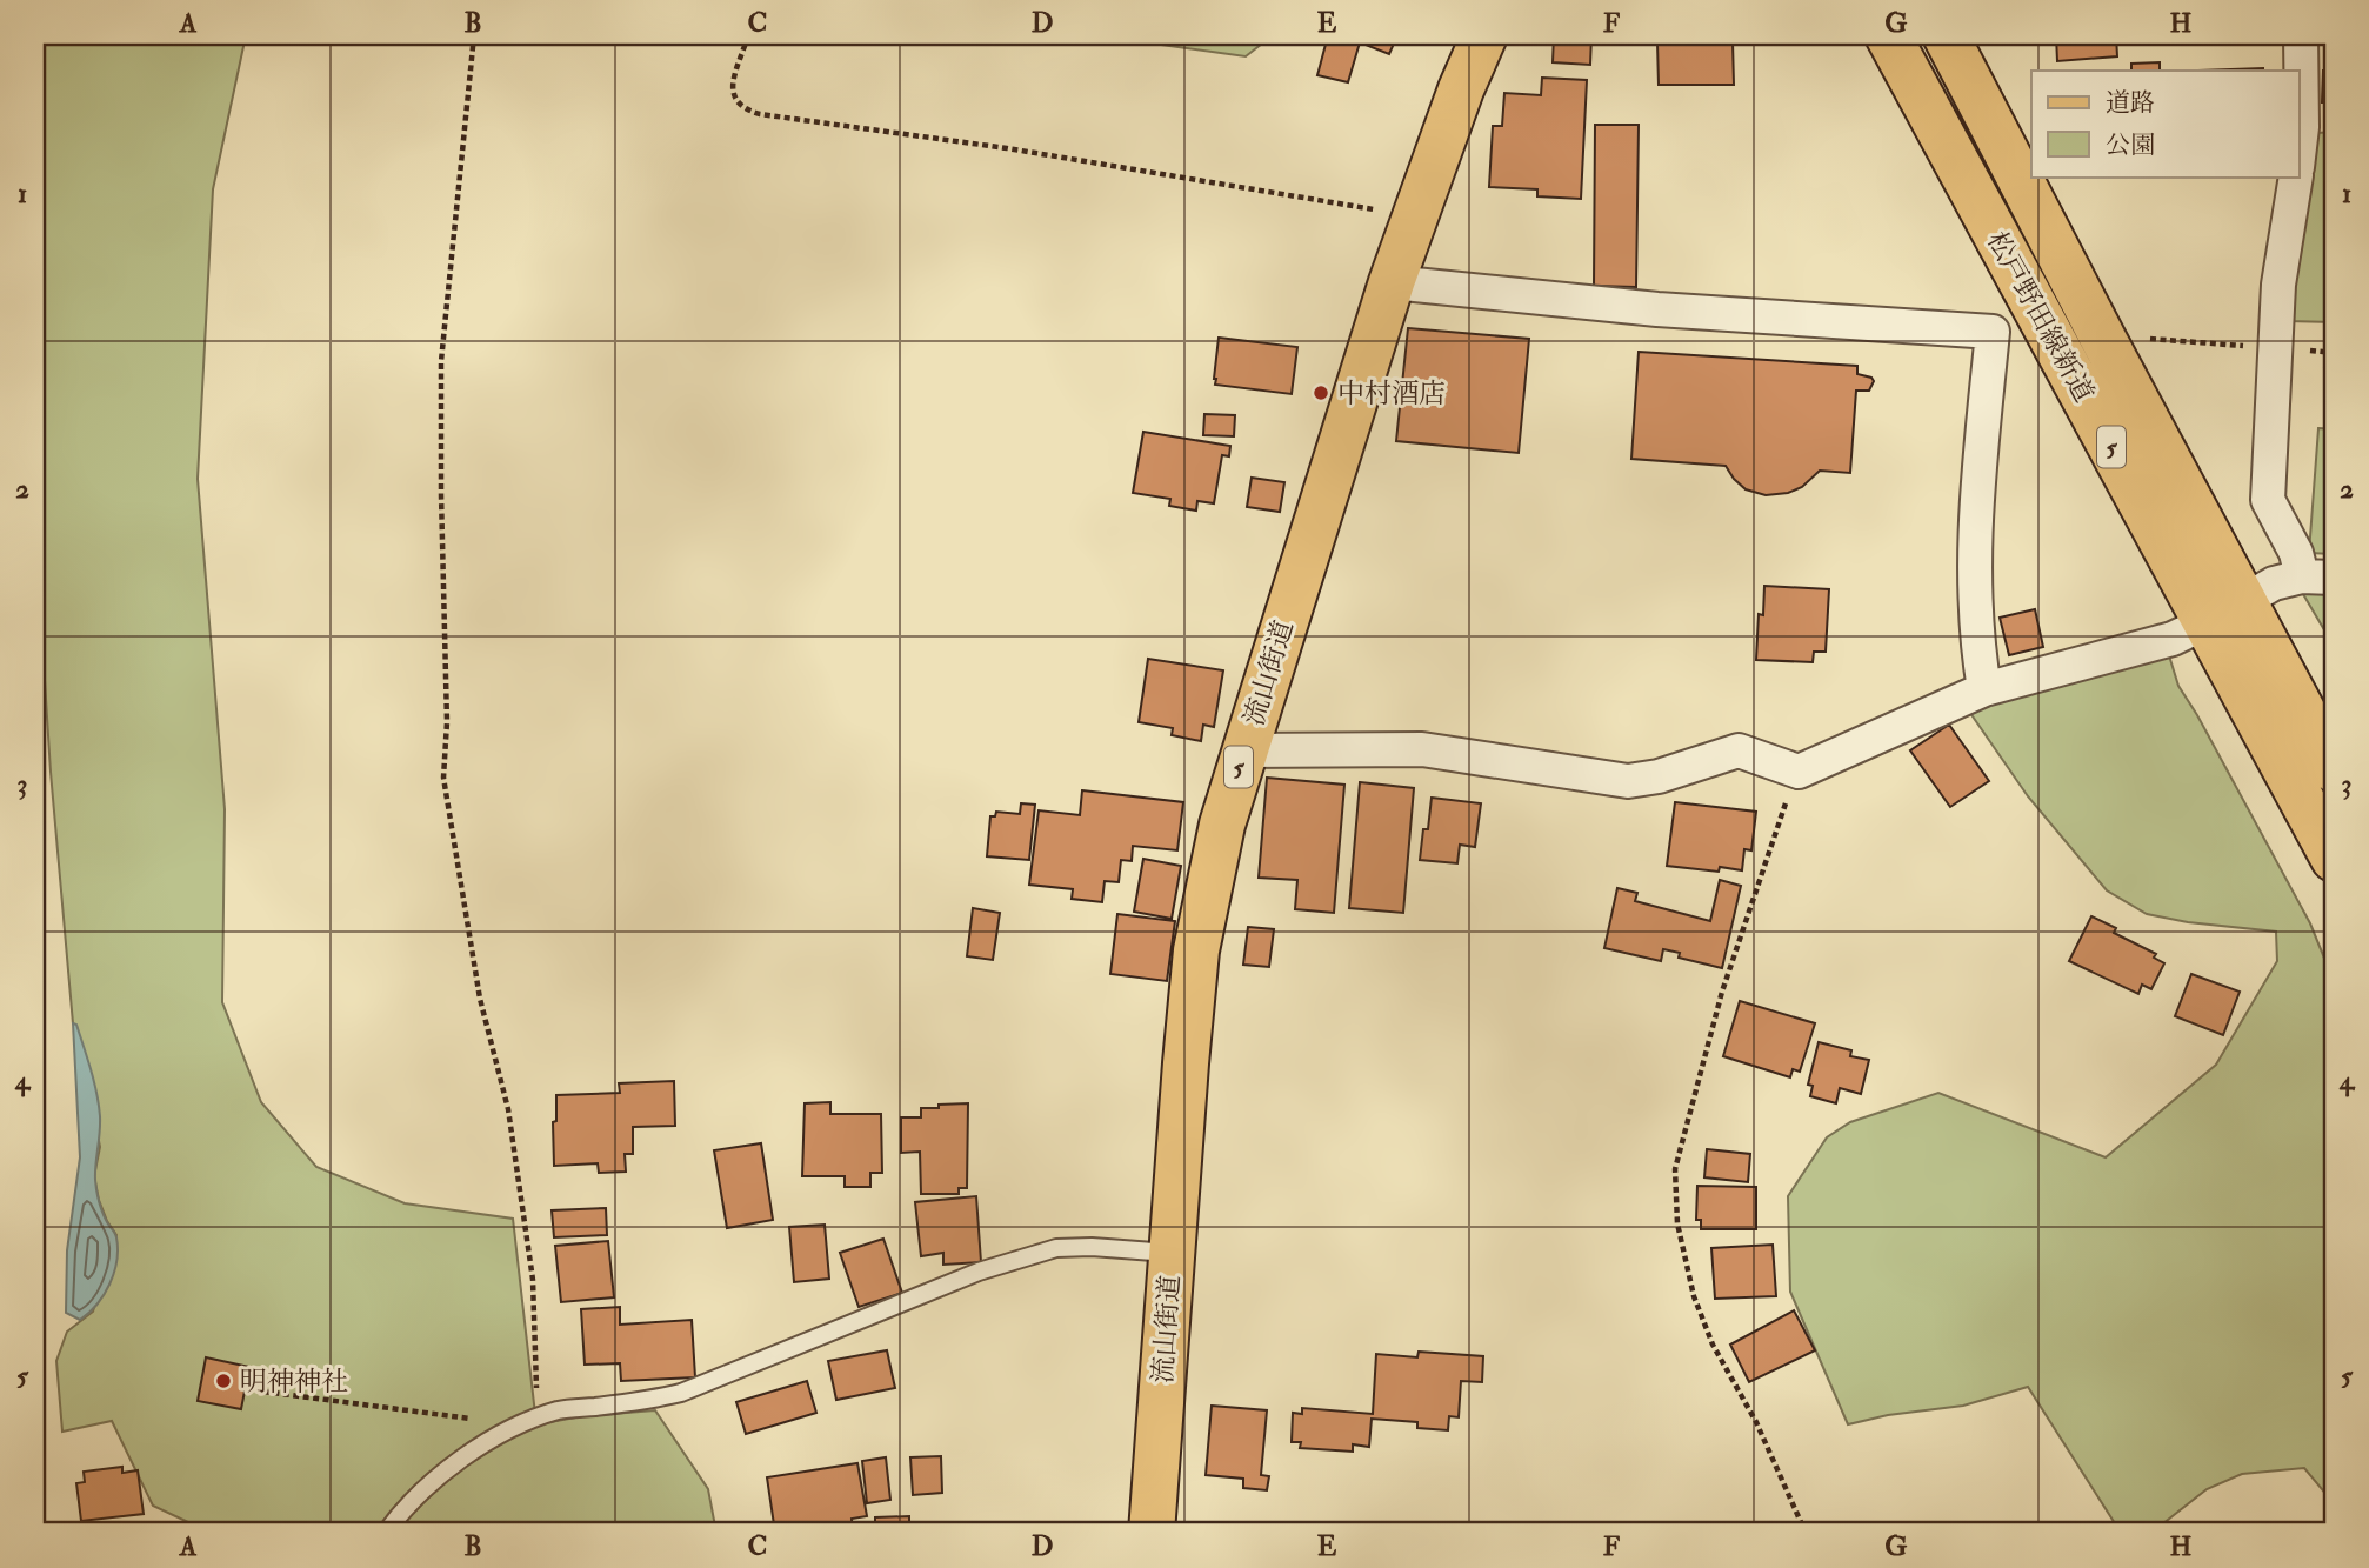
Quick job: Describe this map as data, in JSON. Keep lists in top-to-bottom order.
{
  "streets": {
    "main road": ["松戸野田線新道", "5", "流山街道"]
  },
  "places": ["中村酒店", "明神神社"],
  "legend": ["道路", "公園"],
  "grid": {
    "columns": [
      "A",
      "B",
      "C",
      "D",
      "E",
      "F",
      "G",
      "H"
    ],
    "rows": [
      "1",
      "2",
      "3",
      "4",
      "5"
    ]
  }
}
